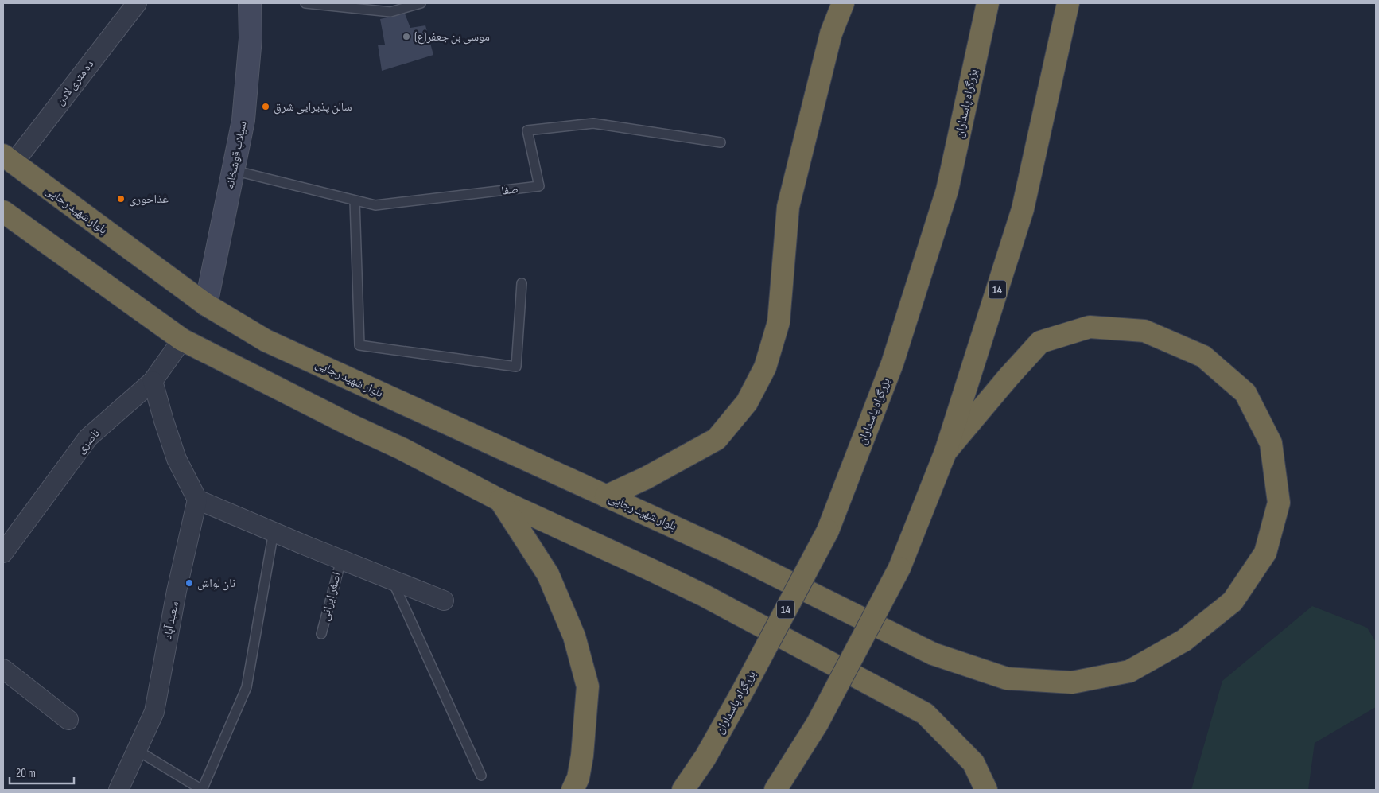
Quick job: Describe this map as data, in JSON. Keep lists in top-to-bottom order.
{
  "streets": {
    "highway": ["بزرگراه پاسداران", "بلوار شهید رجایی", "14"],
    "street": [
      "ده متری لادن",
      "سیلاب قوشخانه",
      "ناصری",
      "سعید آباد"
    ],
    "lane": ["صفا", "اصغر ایرانی"]
  },
  "crossings": [
    ["ده متری لادن", "بلوار شهید رجایی"],
    ["سیلاب قوشخانه", "صفا"],
    ["سیلاب قوشخانه", "بلوار شهید رجایی"],
    ["بلوار شهید رجایی", "14"]
  ],
  "places": [
    "موسی بن جعفر(ع)",
    "سالن پذیرایی شرق",
    "غذاخوری",
    "نان لواش"
  ],
  "scale_bar": "20 m"
}
